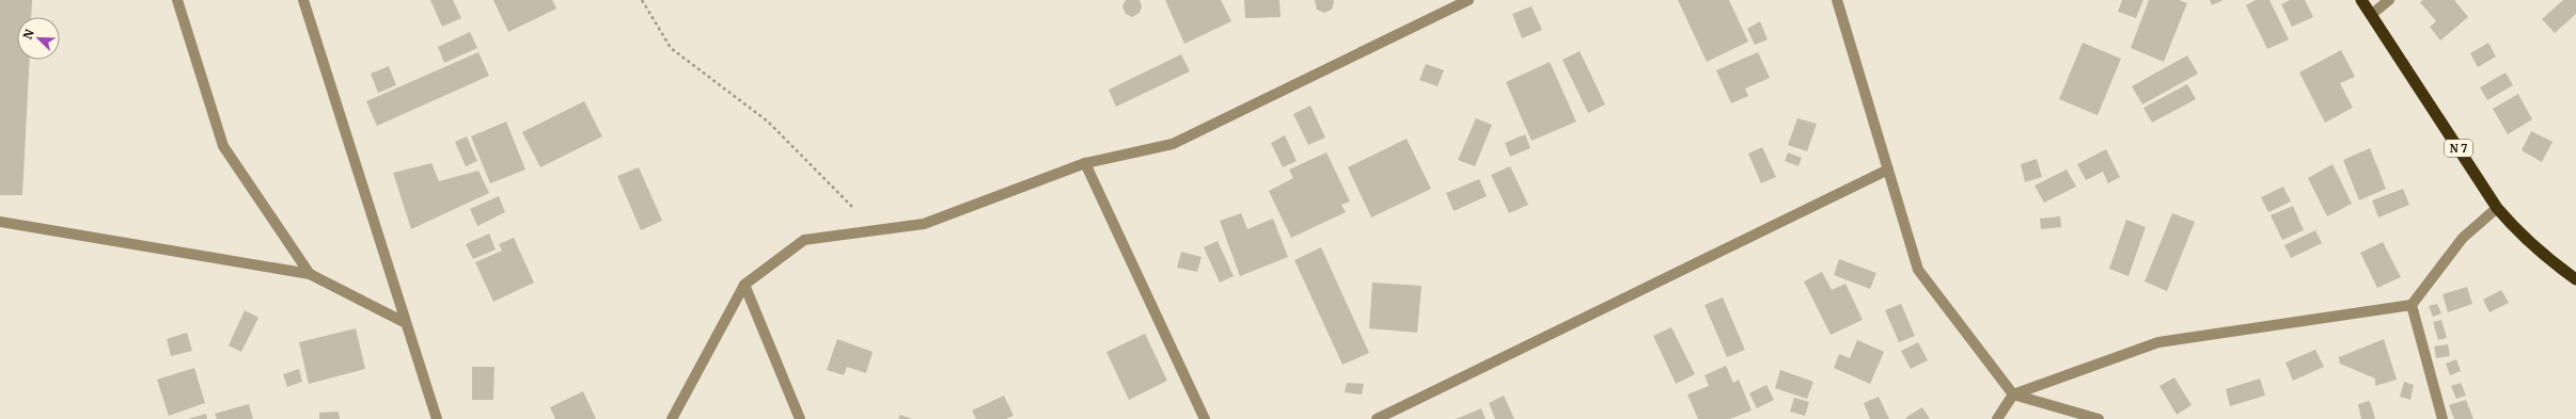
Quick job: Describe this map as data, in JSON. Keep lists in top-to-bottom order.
{
  "streets": {
    "highway": ["N 7"]
  },
  "north": "top left"
}
